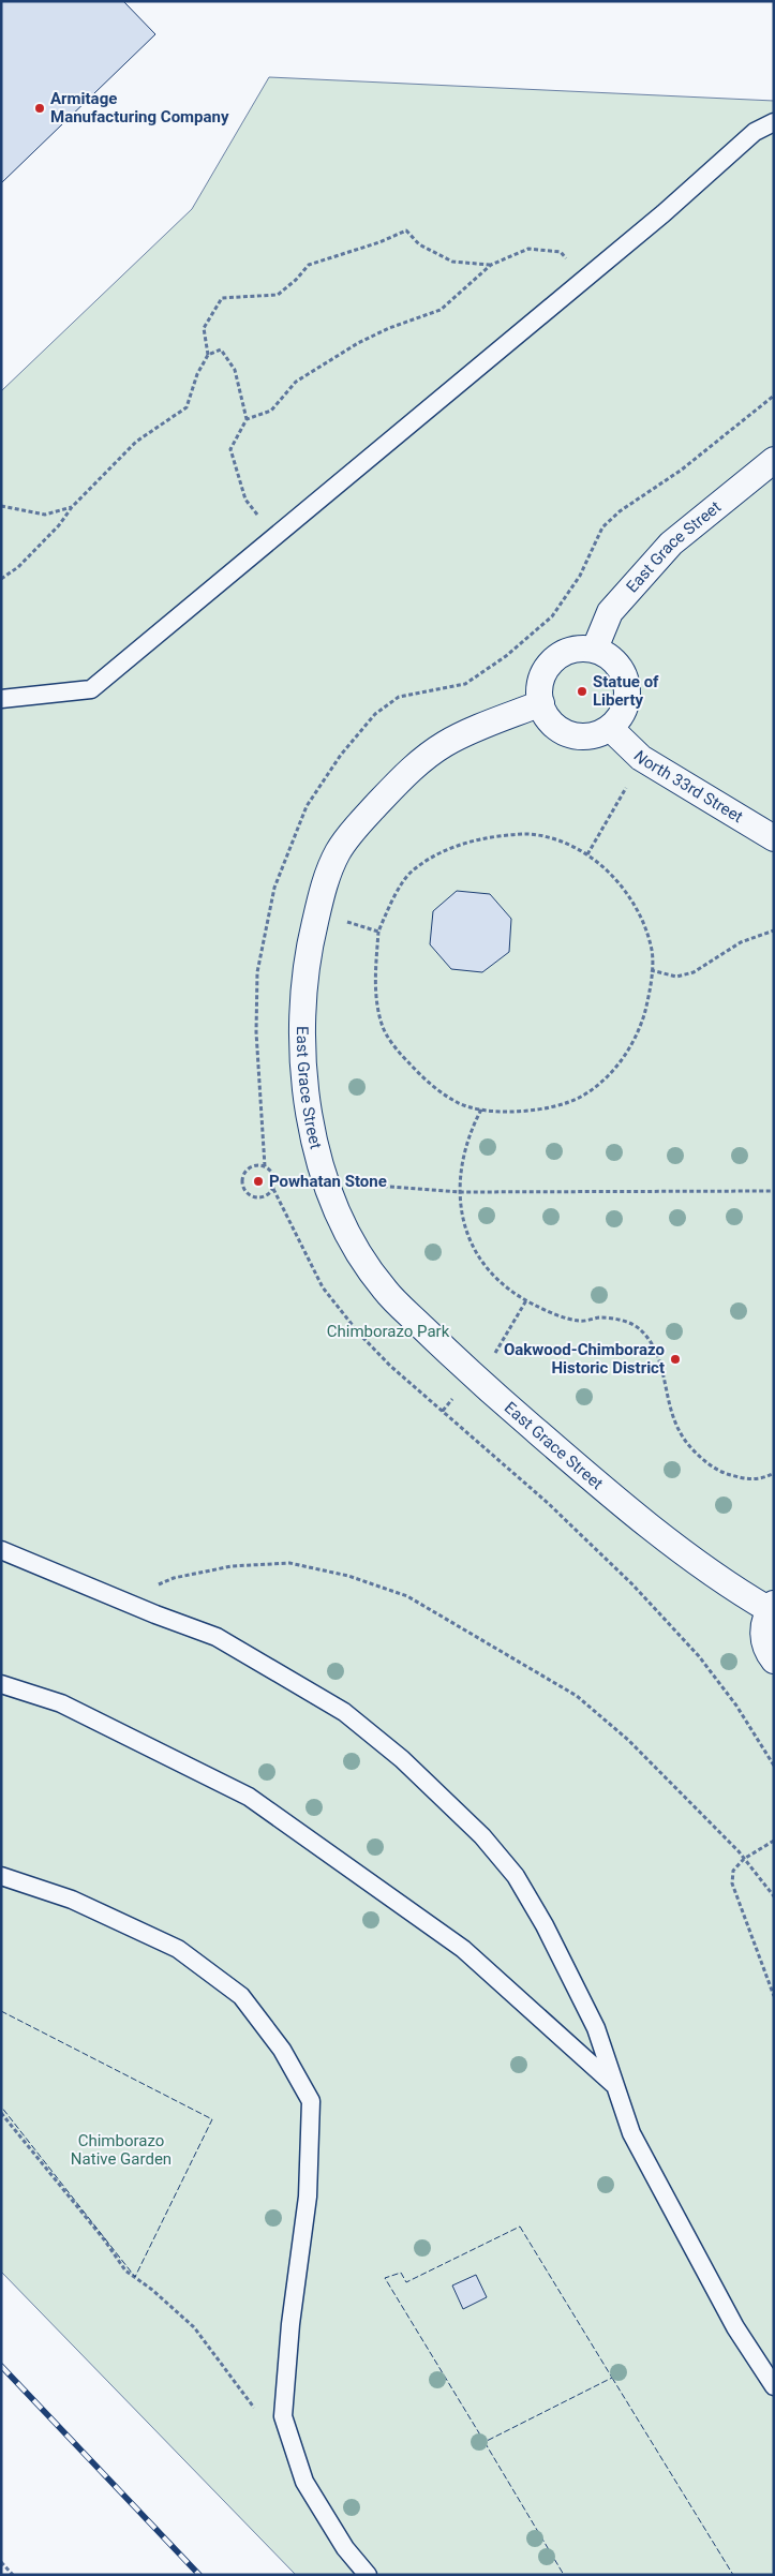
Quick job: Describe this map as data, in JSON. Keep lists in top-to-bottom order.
{
  "streets": {
    "street": ["East Grace Street", "North 33rd Street"]
  },
  "crossings": [
    ["East Grace Street", "North 33rd Street"]
  ],
  "parks": ["Chimborazo Park", "Chimborazo Native Garden"],
  "places": [
    "Armitage Manufacturing Company",
    "Statue of Liberty",
    "Powhatan Stone",
    "Oakwood-Chimborazo Historic District"
  ]
}
